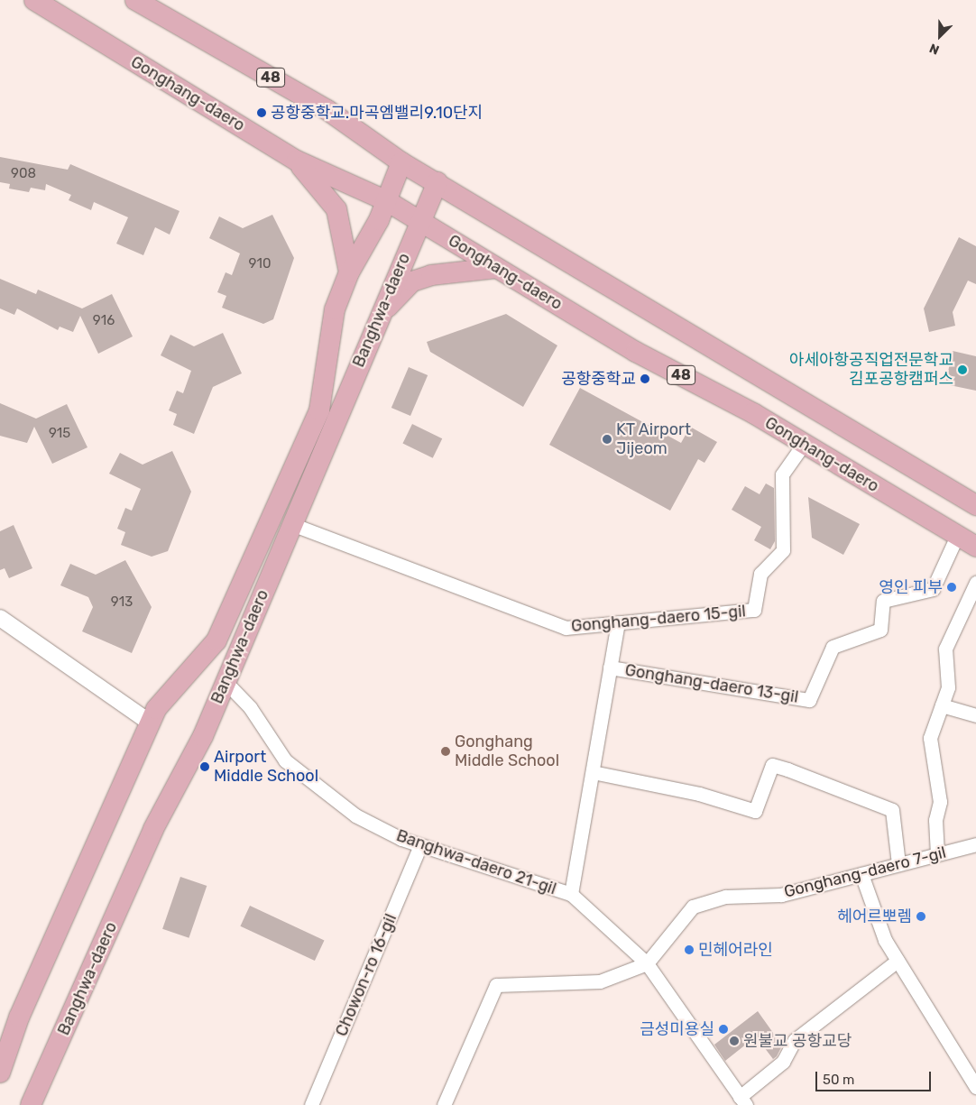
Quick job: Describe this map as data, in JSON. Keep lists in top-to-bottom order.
{
  "streets": {
    "main road": ["48", "Gonghang-daero", "Banghwa-daero"],
    "street": [
      "Gonghang-daero 15-gil",
      "Gonghang-daero 13-gil",
      "Banghwa-daero 21-gil",
      "Gonghang-daero 7-gil",
      "Chowon-ro 16-gil"
    ]
  },
  "crossings": [
    ["48", "Banghwa-daero"],
    ["Gonghang-daero", "Banghwa-daero"],
    ["Gonghang-daero", "Gonghang-daero 15-gil"],
    ["Gonghang-daero", "Gonghang-daero 13-gil"],
    ["Banghwa-daero", "Gonghang-daero 15-gil"],
    ["Banghwa-daero", "Banghwa-daero 21-gil"],
    ["Gonghang-daero 15-gil", "Banghwa-daero 21-gil"],
    ["Gonghang-daero 13-gil", "Banghwa-daero 21-gil"],
    ["Banghwa-daero 21-gil", "Gonghang-daero 7-gil"],
    ["Banghwa-daero 21-gil", "Chowon-ro 16-gil"]
  ],
  "places": [
    "공항중학교.마곡엠밸리9.10단지",
    "아세아항공직업전문학교 김포공항캠퍼스",
    "공항중학교",
    "KT Airport Jijeom",
    "영인 피부",
    "Gonghang Middle School",
    "Airport Middle School",
    "헤어르뽀렘",
    "민헤어라인",
    "금성미용실",
    "원불교 공항교당"
  ],
  "house_numbers": [
    "908",
    "910",
    "916",
    "915",
    "913"
  ],
  "scale_bar": "50 m",
  "north": "bottom left"
}
